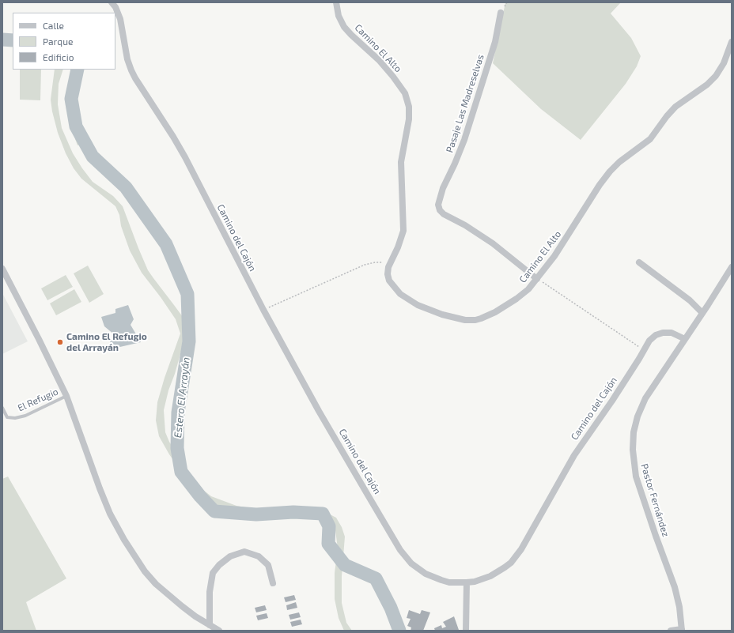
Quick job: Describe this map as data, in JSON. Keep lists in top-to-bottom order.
{
  "streets": {
    "street": [
      "Camino El Alto",
      "Pasaje Las Madreselvas",
      "Camino del Cajón",
      "Pastor Fernández"
    ],
    "lane": ["El Refugio"]
  },
  "crossings": [
    ["Camino El Alto", "Pasaje Las Madreselvas"],
    ["Camino del Cajón", "Pastor Fernández"]
  ],
  "water": ["Estero El Arrayán"],
  "places": ["Camino El Refugio del Arrayán"],
  "legend": ["Calle", "Parque", "Edificio"]
}
